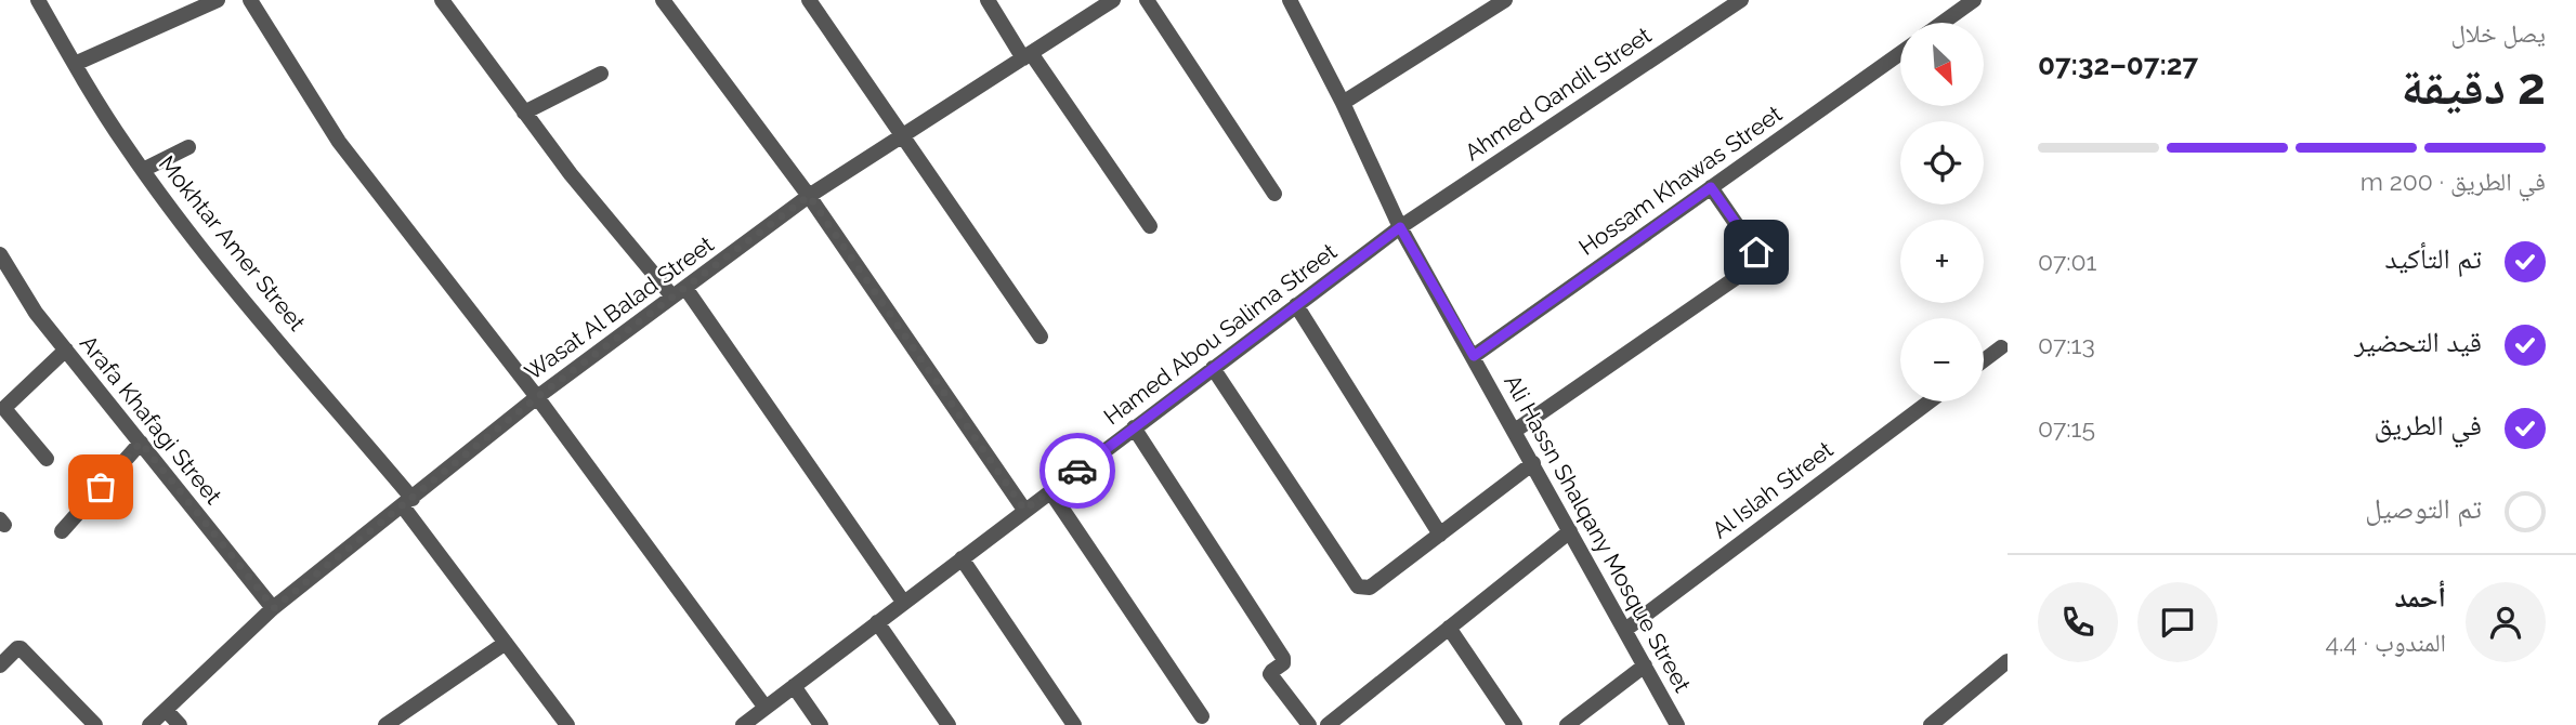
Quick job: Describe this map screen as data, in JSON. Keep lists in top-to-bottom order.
{
  "streets": {
    "street": [
      "Ahmed Qandil Street",
      "Hossam Khawas Street",
      "Mokhtar Amer Street",
      "Wasat Al Balad Street",
      "Hamed Abou Salima Street",
      "Arafa Khafagi Street",
      "Al Islah Street",
      "Ali Hassn Shalqany Mosque Street"
    ]
  },
  "crossings": [
    ["Ahmed Qandil Street", "Hamed Abou Salima Street"],
    ["Ahmed Qandil Street", "Ali Hassn Shalqany Mosque Street"],
    ["Hossam Khawas Street", "Ali Hassn Shalqany Mosque Street"],
    ["Mokhtar Amer Street", "Wasat Al Balad Street"],
    ["Wasat Al Balad Street", "Arafa Khafagi Street"],
    ["Hamed Abou Salima Street", "Ali Hassn Shalqany Mosque Street"],
    ["Al Islah Street", "Ali Hassn Shalqany Mosque Street"]
  ],
  "north": "bottom right",
  "page": {
    "heading": ["2 دقيقة", "يصل خلال", "07:27–07:32"],
    "panel": ["أحمد", "المندوب · 4.4"],
    "map_buttons": ["+", "−"],
    "bar": "في الطريق · 200 m",
    "list": [
      ["تم التأكيد", "07:01"],
      ["قيد التحضير", "07:13"],
      ["في الطريق", "07:15"],
      "تم التوصيل"
    ]
  }
}
